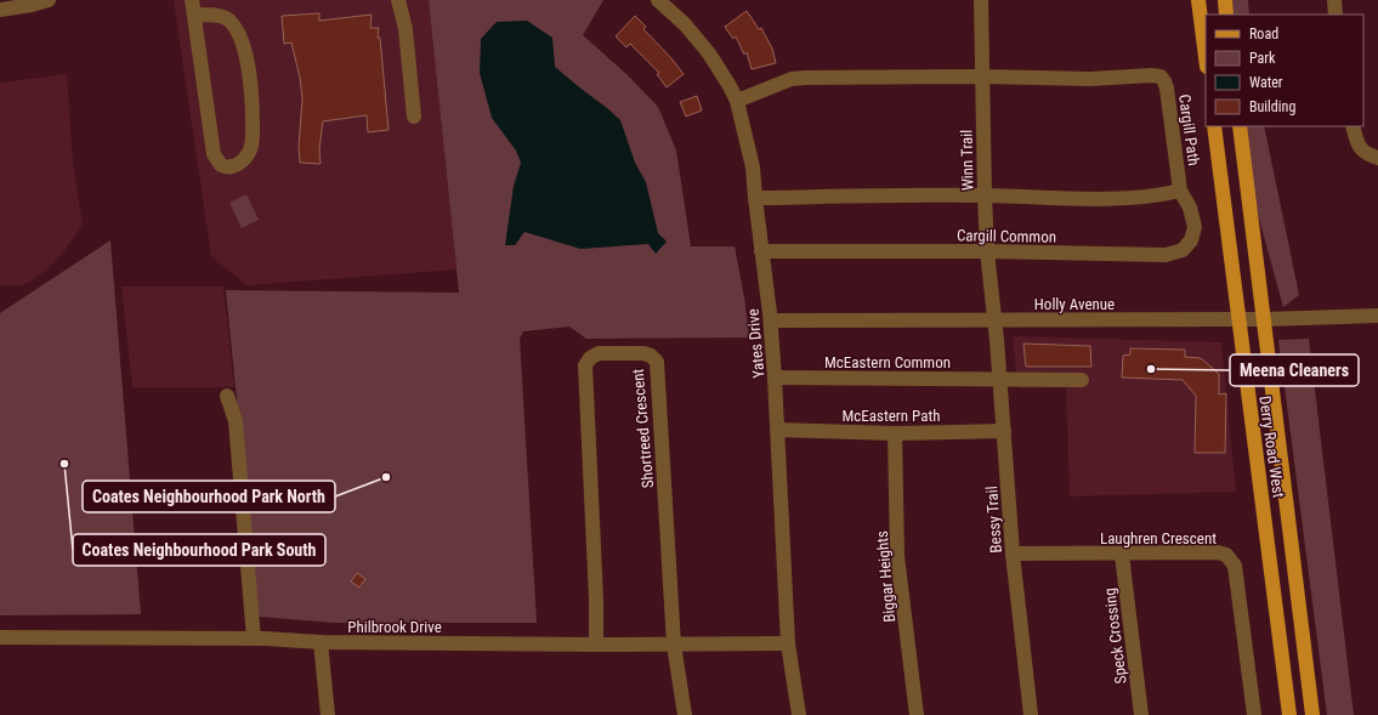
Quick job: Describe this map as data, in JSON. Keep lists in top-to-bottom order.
{
  "streets": {
    "main road": ["Derry Road West"],
    "street": [
      "Cargill Path",
      "Winn Trail",
      "Cargill Common",
      "Holly Avenue",
      "Yates Drive",
      "McEastern Common",
      "McEastern Path",
      "Shortreed Crescent",
      "Bessy Trail",
      "Laughren Crescent",
      "Biggar Heights",
      "Philbrook Drive",
      "Speck Crossing"
    ]
  },
  "crossings": [
    ["Cargill Path", "Winn Trail"],
    ["Cargill Path", "Cargill Common"],
    ["Cargill Path", "Yates Drive"],
    ["Winn Trail", "Cargill Common"],
    ["Winn Trail", "Holly Avenue"],
    ["Winn Trail", "Bessy Trail"],
    ["Cargill Common", "Yates Drive"],
    ["Holly Avenue", "Yates Drive"],
    ["Holly Avenue", "Derry Road West"],
    ["Holly Avenue", "Bessy Trail"],
    ["Yates Drive", "McEastern Common"],
    ["Yates Drive", "McEastern Path"],
    ["Yates Drive", "Philbrook Drive"],
    ["McEastern Common", "Bessy Trail"],
    ["McEastern Path", "Bessy Trail"],
    ["McEastern Path", "Biggar Heights"],
    ["Shortreed Crescent", "Philbrook Drive"],
    ["Bessy Trail", "Laughren Crescent"],
    ["Laughren Crescent", "Speck Crossing"]
  ],
  "places": ["Meena Cleaners", "Coates Neighbourhood Park South", "Coates Neighbourhood Park North"],
  "legend": [
    "Road",
    "Park",
    "Water",
    "Building"
  ]
}
